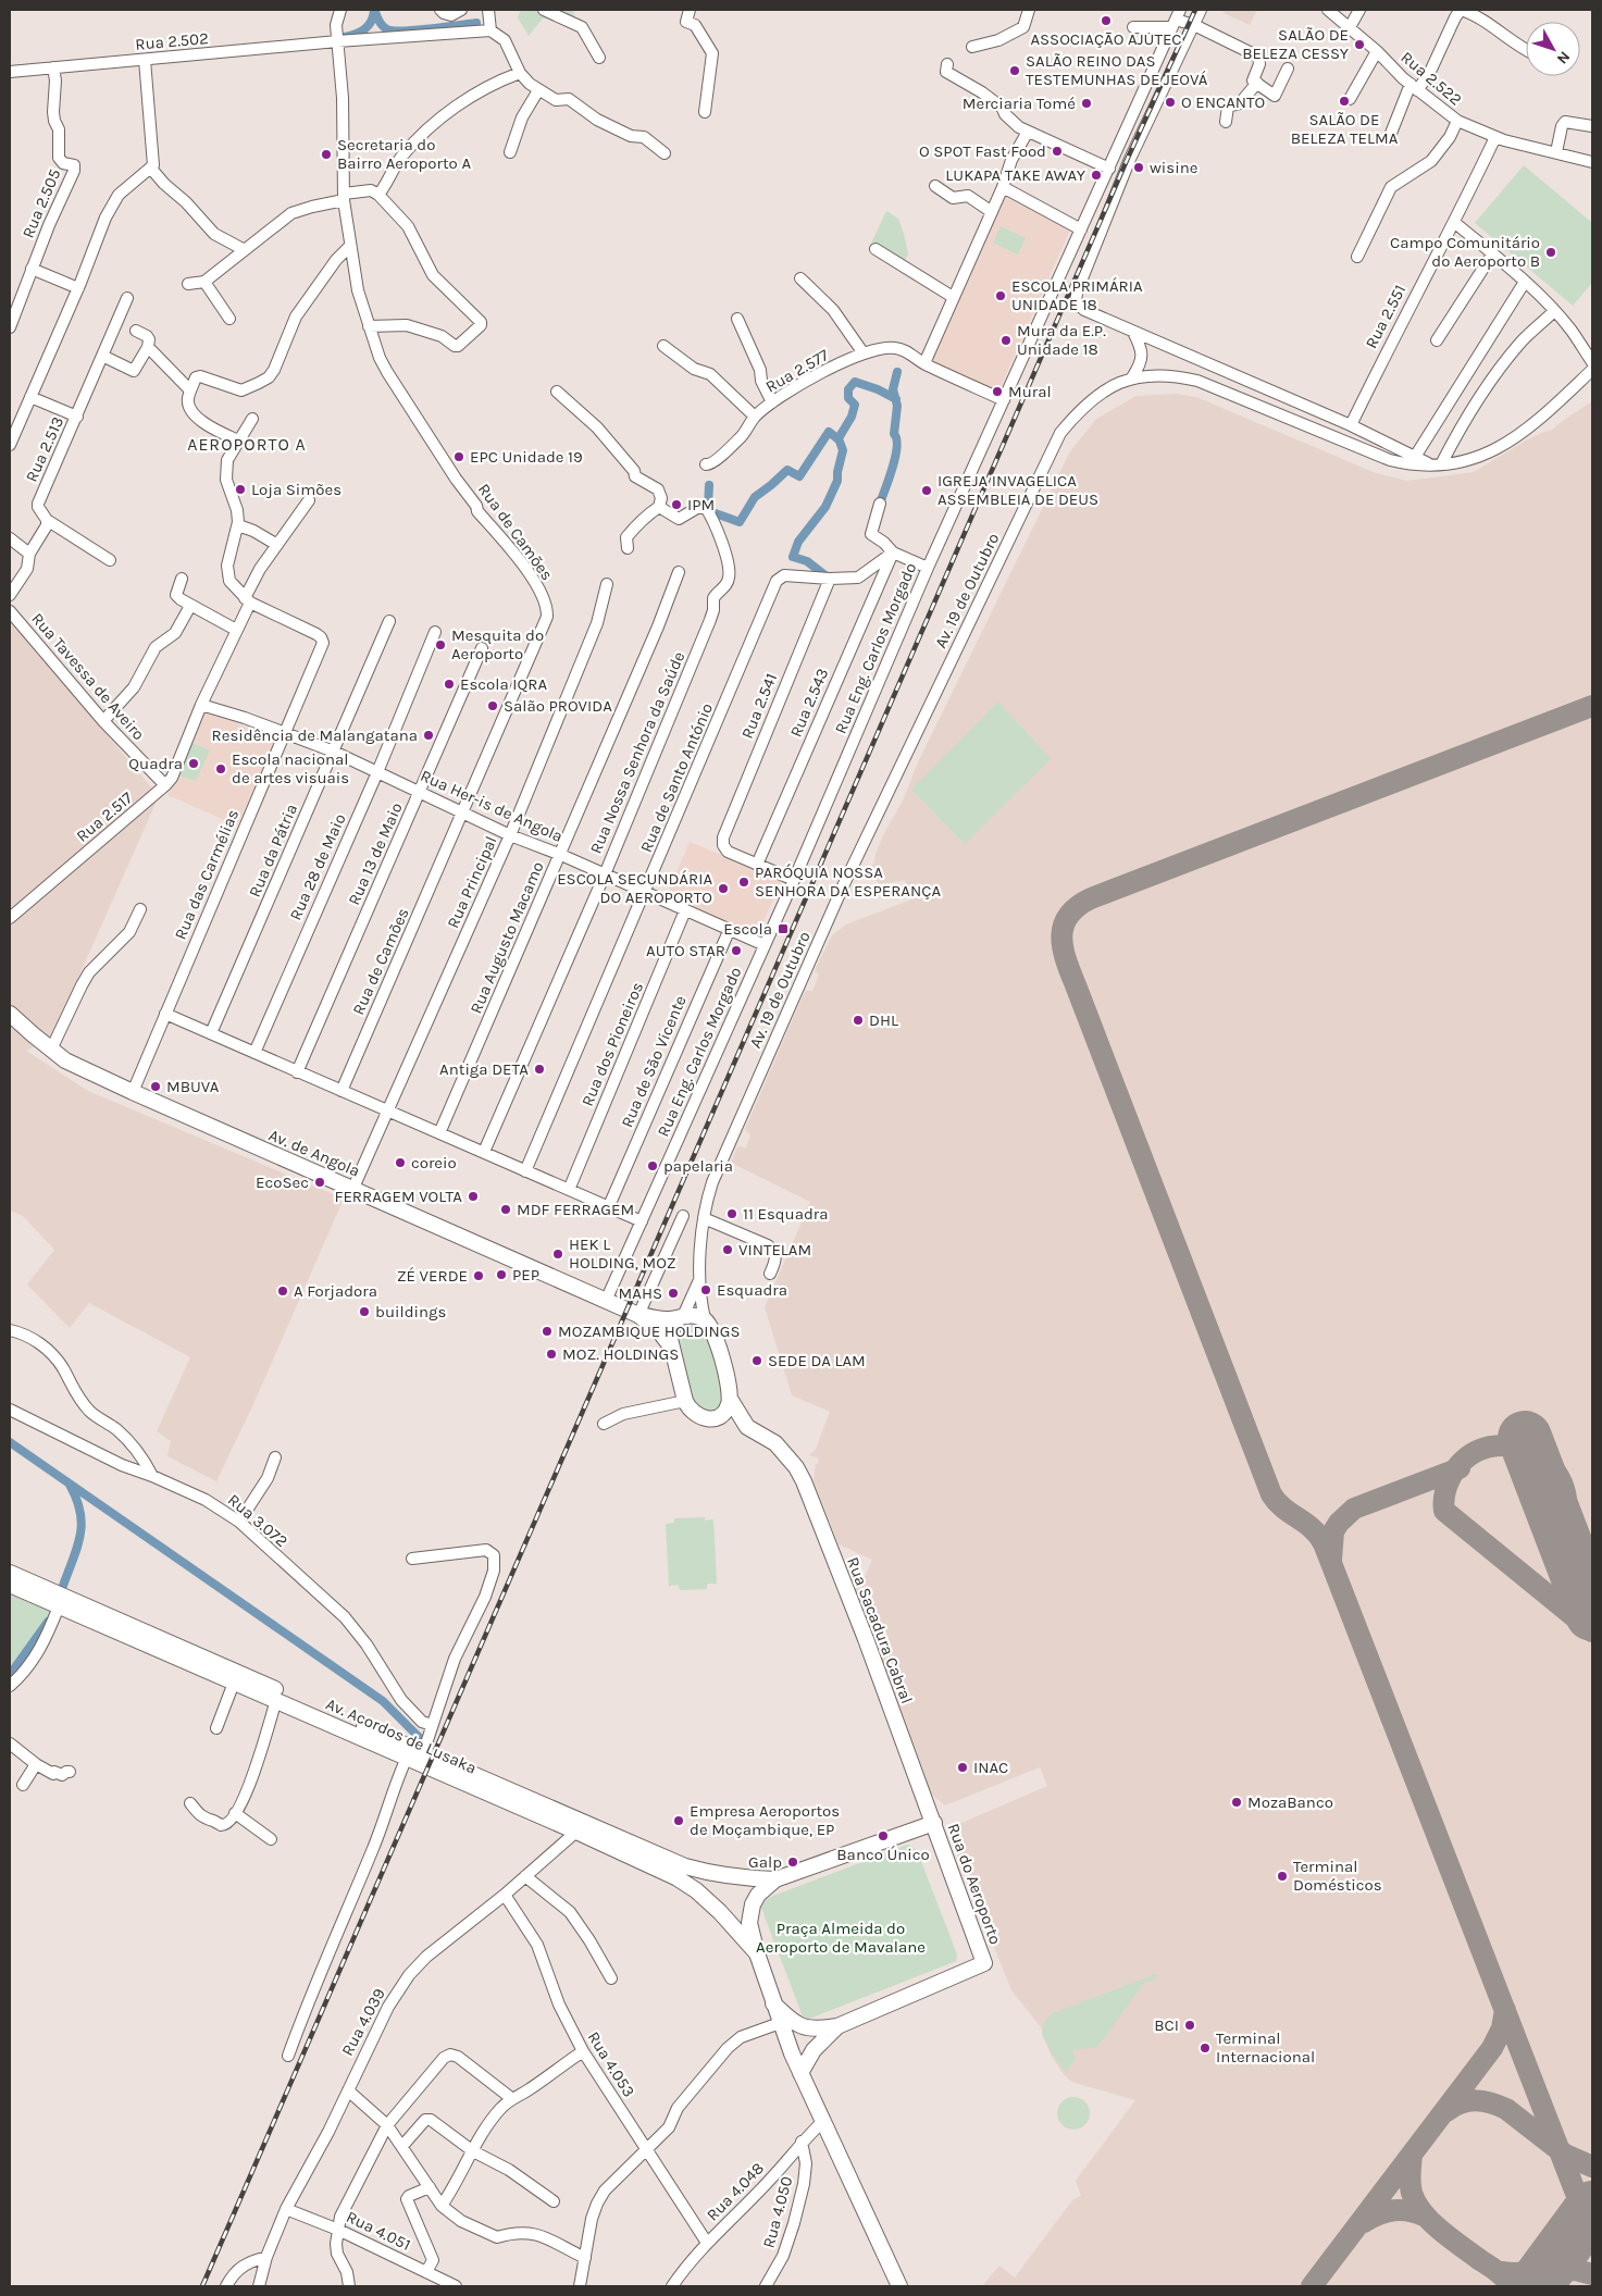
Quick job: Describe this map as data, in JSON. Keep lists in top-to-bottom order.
{
  "streets": {
    "main road": [
      "Av. de Angola",
      "Rua Sacadura Cabral",
      "Av. Acordos de Lusaka",
      "Rua do Aeroporto"
    ],
    "street": [
      "Rua 2.502",
      "Rua 2.522",
      "Rua 2.505",
      "Rua 2.551",
      "Rua 2.577",
      "Rua 2.513",
      "Rua de Camões",
      "Av. 19 de Outubro",
      "Rua Eng. Carlos Morgado",
      "Rua Tavessa de Aveiro",
      "Rua 2.543",
      "Rua 2.541",
      "Rua Nossa Senhora da Saúde",
      "Rua de Santo António",
      "Rua Her-is de Angola",
      "Rua 2.517",
      "Rua da Pátria",
      "Rua 13 de Maio",
      "Rua 28 de Maio",
      "Rua das Carmélias",
      "Rua Principal",
      "Rua Augusto Macamo",
      "Rua dos Pioneiros",
      "Rua de São Vicente",
      "Rua 3.072",
      "Rua 4.039",
      "Rua 4.053",
      "Rua 4.048",
      "Rua 4.050",
      "Rua 4.051"
    ]
  },
  "crossings": [
    ["Rua 2.502", "Rua 2.505"],
    ["Rua 2.502", "Rua de Camões"],
    ["Rua 2.522", "Rua 2.551"],
    ["Rua 2.577", "Rua Eng. Carlos Morgado"],
    ["Rua de Camões", "Rua Her-is de Angola"],
    ["Av. 19 de Outubro", "Rua Sacadura Cabral"],
    ["Rua Eng. Carlos Morgado", "Rua Her-is de Angola"],
    ["Rua Eng. Carlos Morgado", "Av. de Angola"],
    ["Rua Tavessa de Aveiro", "Rua 2.517"],
    ["Rua 2.543", "Rua 2.541"],
    ["Rua 2.541", "Rua de Santo António"],
    ["Rua Nossa Senhora da Saúde", "Rua Her-is de Angola"],
    ["Rua de Santo António", "Rua Her-is de Angola"],
    ["Rua Her-is de Angola", "Rua 2.517"],
    ["Rua Her-is de Angola", "Rua da Pátria"],
    ["Rua Her-is de Angola", "Rua 13 de Maio"],
    ["Rua Her-is de Angola", "Rua 28 de Maio"],
    ["Rua Her-is de Angola", "Rua das Carmélias"],
    ["Rua Her-is de Angola", "Rua Principal"],
    ["Rua Her-is de Angola", "Rua Augusto Macamo"],
    ["Rua Her-is de Angola", "Rua dos Pioneiros"],
    ["Rua Her-is de Angola", "Rua de São Vicente"],
    ["Rua 2.517", "Rua das Carmélias"],
    ["Rua das Carmélias", "Av. de Angola"],
    ["Rua Principal", "Av. de Angola"],
    ["Rua Sacadura Cabral", "Rua do Aeroporto"],
    ["Av. Acordos de Lusaka", "Rua do Aeroporto"],
    ["Av. Acordos de Lusaka", "Rua 4.039"],
    ["Rua do Aeroporto", "Rua 4.048"],
    ["Rua 4.039", "Rua 4.053"],
    ["Rua 4.039", "Rua 4.051"],
    ["Rua 4.053", "Rua 4.048"],
    ["Rua 4.048", "Rua 4.050"]
  ],
  "districts": ["AEROPORTO A"],
  "parks": ["Praça Almeida do Aeroporto de Mavalane"],
  "places": {
    "other": [
      "ASSOCIAÇĀO AJUTEC",
      "SALÃO DE BELEZA CESSY",
      "SALÃO REINO DAS TESTEMUNHAS DE JEOVÁ",
      "SALÃO DE BELEZA TELMA",
      "O ENCANTO",
      "Merciaria Tomé",
      "O SPOT Fast Food",
      "Secretaria do Bairro Aeroporto A",
      "wisine",
      "LUKAPA TAKE AWAY",
      "Campo Comunitário do Aeroporto B",
      "ESCOLA PRIMÁRIA UNIDADE 18",
      "Mura da E.P. Unidade 18",
      "Mural",
      "EPC Unidade 19",
      "Loja Simões",
      "IGREJA INVAGELICA ASSEMBLEIA DE DEUS",
      "IPM",
      "Mesquita do Aeroporto",
      "Escola IQRA",
      "Salão PROVIDA",
      "Residência de Malangatana",
      "Quadra",
      "Escola nacional de artes visuais",
      "PARÓQUIA NOSSA SENHORA DA ESPERANÇA",
      "ESCOLA SECUNDÁRIA DO AEROPORTO",
      "AUTO STAR",
      "DHL",
      "Antiga DETA",
      "MBUVA",
      "coreio",
      "papelaria",
      "EcoSec",
      "FERRAGEM VOLTA",
      "MDF FERRAGEM",
      "11 Esquadra",
      "VINTELAM",
      "HEK L HOLDING, MOZ",
      "PEP",
      "ZÉ VERDE",
      "Esquadra",
      "A Forjadora",
      "MAHS",
      "buildings",
      "MOZAMBIQUE HOLDINGS",
      "MOZ. HOLDINGS",
      "SEDE DA LAM",
      "INAC",
      "MozaBanco",
      "Empresa Aeroportos de Moçambique, EP",
      "Banco Único",
      "Galp",
      "Terminal Domésticos",
      "BCI",
      "Terminal Internacional"
    ],
    "transit": ["Escola"]
  },
  "north": "bottom right"
}
